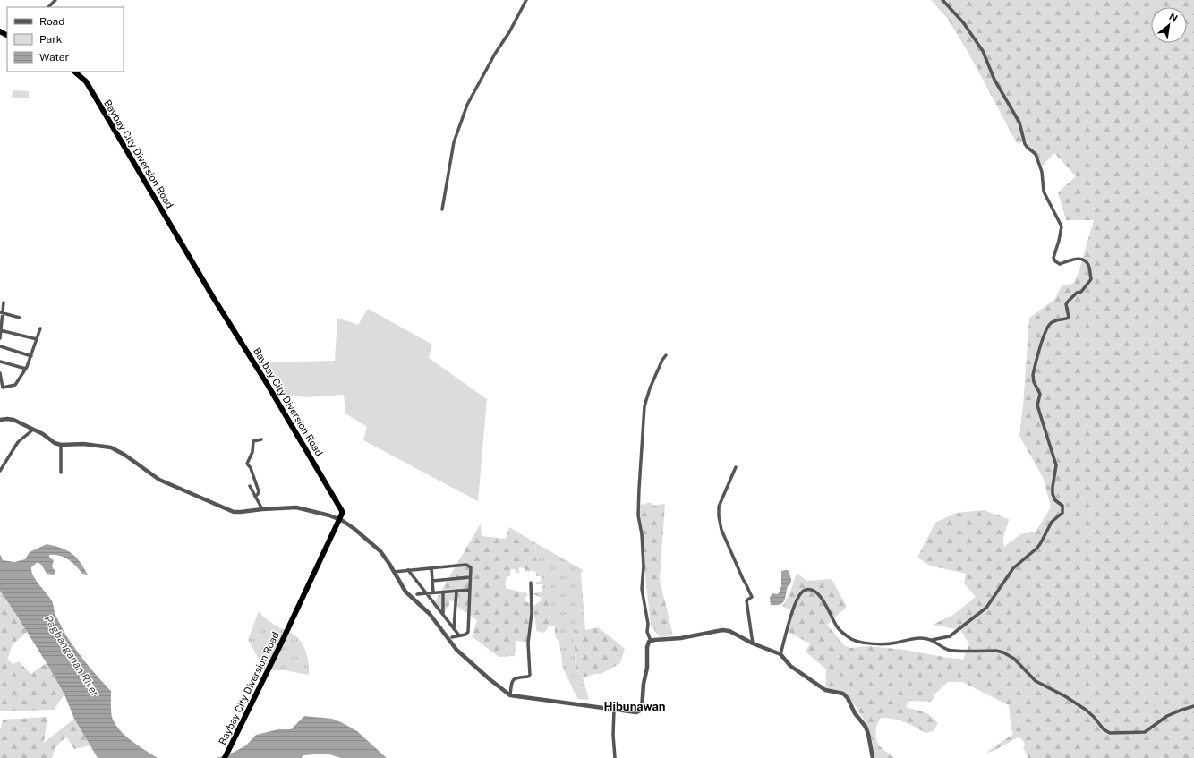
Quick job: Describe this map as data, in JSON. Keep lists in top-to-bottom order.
{
  "streets": {
    "highway": ["Baybay City Diversion Road"]
  },
  "districts": ["Hibunawan"],
  "water": ["Pagbanganan River"],
  "legend": ["Road", "Park", "Water"],
  "north": "top right"
}
